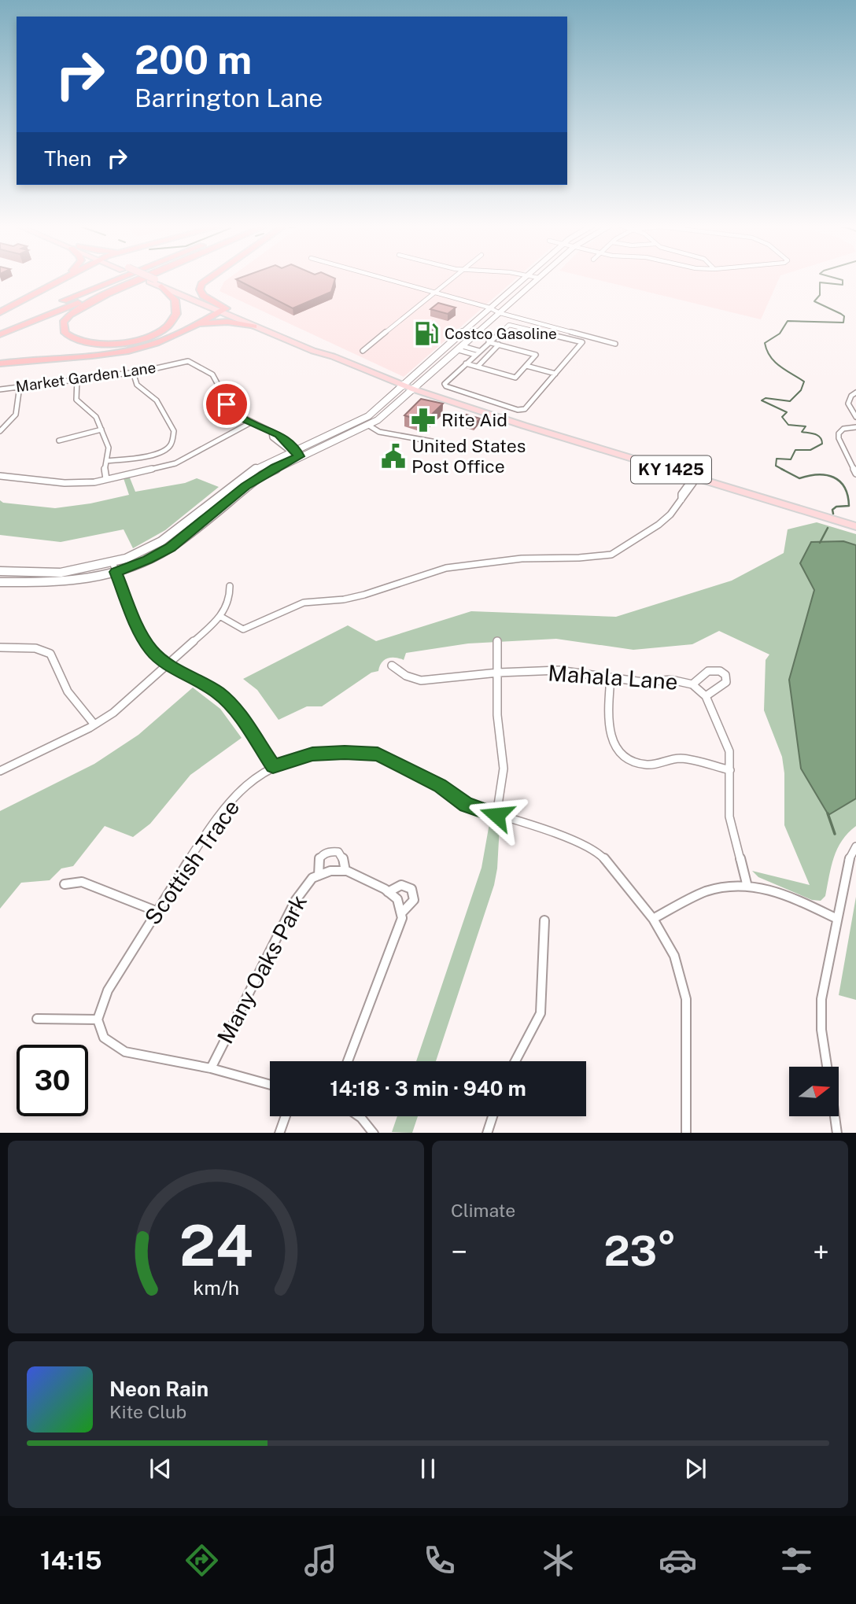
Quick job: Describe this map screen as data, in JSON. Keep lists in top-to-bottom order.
{
  "streets": {
    "main road": ["KY 1425"],
    "street": [
      "Market Garden Lane",
      "Mahala Lane",
      "Scottish Trace",
      "Many Oaks Park"
    ]
  },
  "places": {
    "fuel station": ["Costco Gasoline"],
    "pharmacy": ["Rite Aid"],
    "public building": ["United States Post Office"]
  },
  "north": "right",
  "page": {
    "turn": ["200 m", "Barrington Lane"],
    "then": "Then",
    "limit": "30",
    "trip": "14:18 · 3 min · 940 m",
    "tile": "Climate",
    "heat": ["−", "23°", "+"],
    "song": ["Neon Rain", "Kite Club"],
    "tabs": "14:15",
    "gauge": ["24", "km/h"]
  }
}
